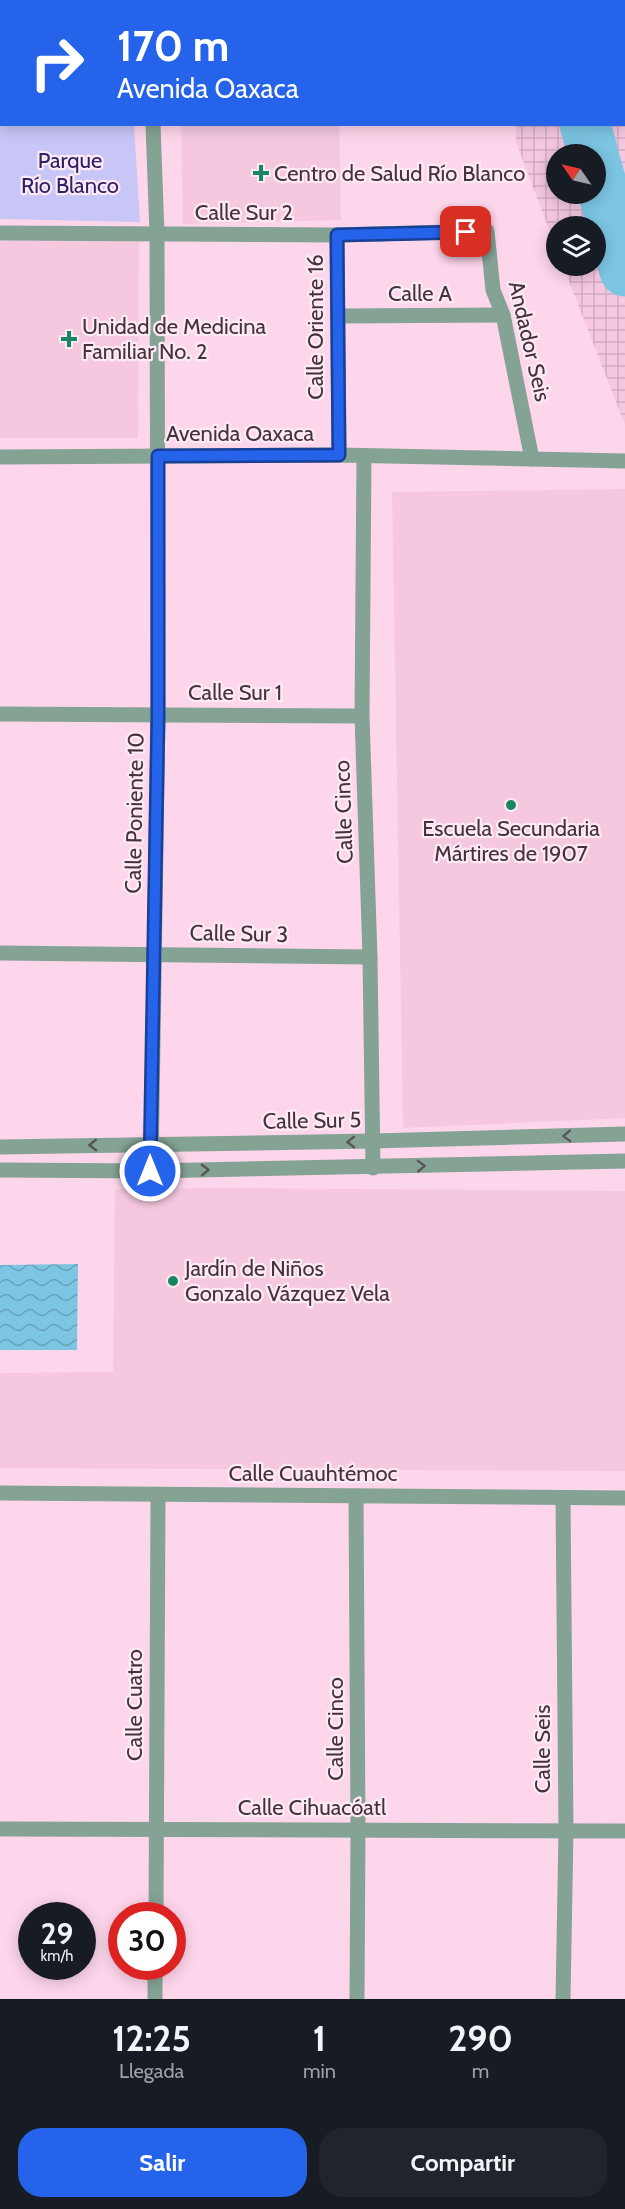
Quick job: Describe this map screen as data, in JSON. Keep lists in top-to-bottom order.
{
  "streets": {
    "street": [
      "Calle Sur 2",
      "Calle A",
      "Calle Oriente 16",
      "Andador Seis",
      "Avenida Oaxaca",
      "Calle Sur 1",
      "Calle Cinco",
      "Calle Poniente 10",
      "Calle Sur 3",
      "Calle Sur 5",
      "Calle Cuauhtémoc",
      "Calle Cuatro",
      "Calle Seis",
      "Calle Cihuacóatl"
    ]
  },
  "crossings": [
    ["Calle Sur 2", "Calle Oriente 16"],
    ["Calle Sur 2", "Andador Seis"],
    ["Calle Sur 2", "Calle Poniente 10"],
    ["Calle A", "Calle Oriente 16"],
    ["Calle A", "Andador Seis"],
    ["Calle Oriente 16", "Avenida Oaxaca"],
    ["Andador Seis", "Avenida Oaxaca"],
    ["Avenida Oaxaca", "Calle Cinco"],
    ["Avenida Oaxaca", "Calle Poniente 10"],
    ["Calle Sur 1", "Calle Cinco"],
    ["Calle Sur 1", "Calle Poniente 10"],
    ["Calle Cinco", "Calle Sur 3"],
    ["Calle Cinco", "Calle Sur 5"],
    ["Calle Cinco", "Calle Cuauhtémoc"],
    ["Calle Cinco", "Calle Cihuacóatl"],
    ["Calle Poniente 10", "Calle Sur 3"],
    ["Calle Poniente 10", "Calle Sur 5"],
    ["Calle Cuauhtémoc", "Calle Cuatro"],
    ["Calle Cuauhtémoc", "Calle Seis"],
    ["Calle Cuatro", "Calle Cihuacóatl"],
    ["Calle Seis", "Calle Cihuacóatl"]
  ],
  "parks": ["Parque Río Blanco"],
  "places": {
    "health": ["Centro de Salud Río Blanco", "Unidad de Medicina Familiar No. 2"],
    "other": ["Escuela Secundaria Mártires de 1907", "Jardín de Niños Gonzalo Vázquez Vela"]
  },
  "north": "top left",
  "page": {
    "turn": ["170 m", "Avenida Oaxaca"],
    "speed": "29 km/h",
    "limit": "30",
    "eta": [
      "12:25",
      "Llegada",
      "1",
      "min",
      "290",
      "m"
    ],
    "buttons": ["Salir", "Compartir"]
  }
}
